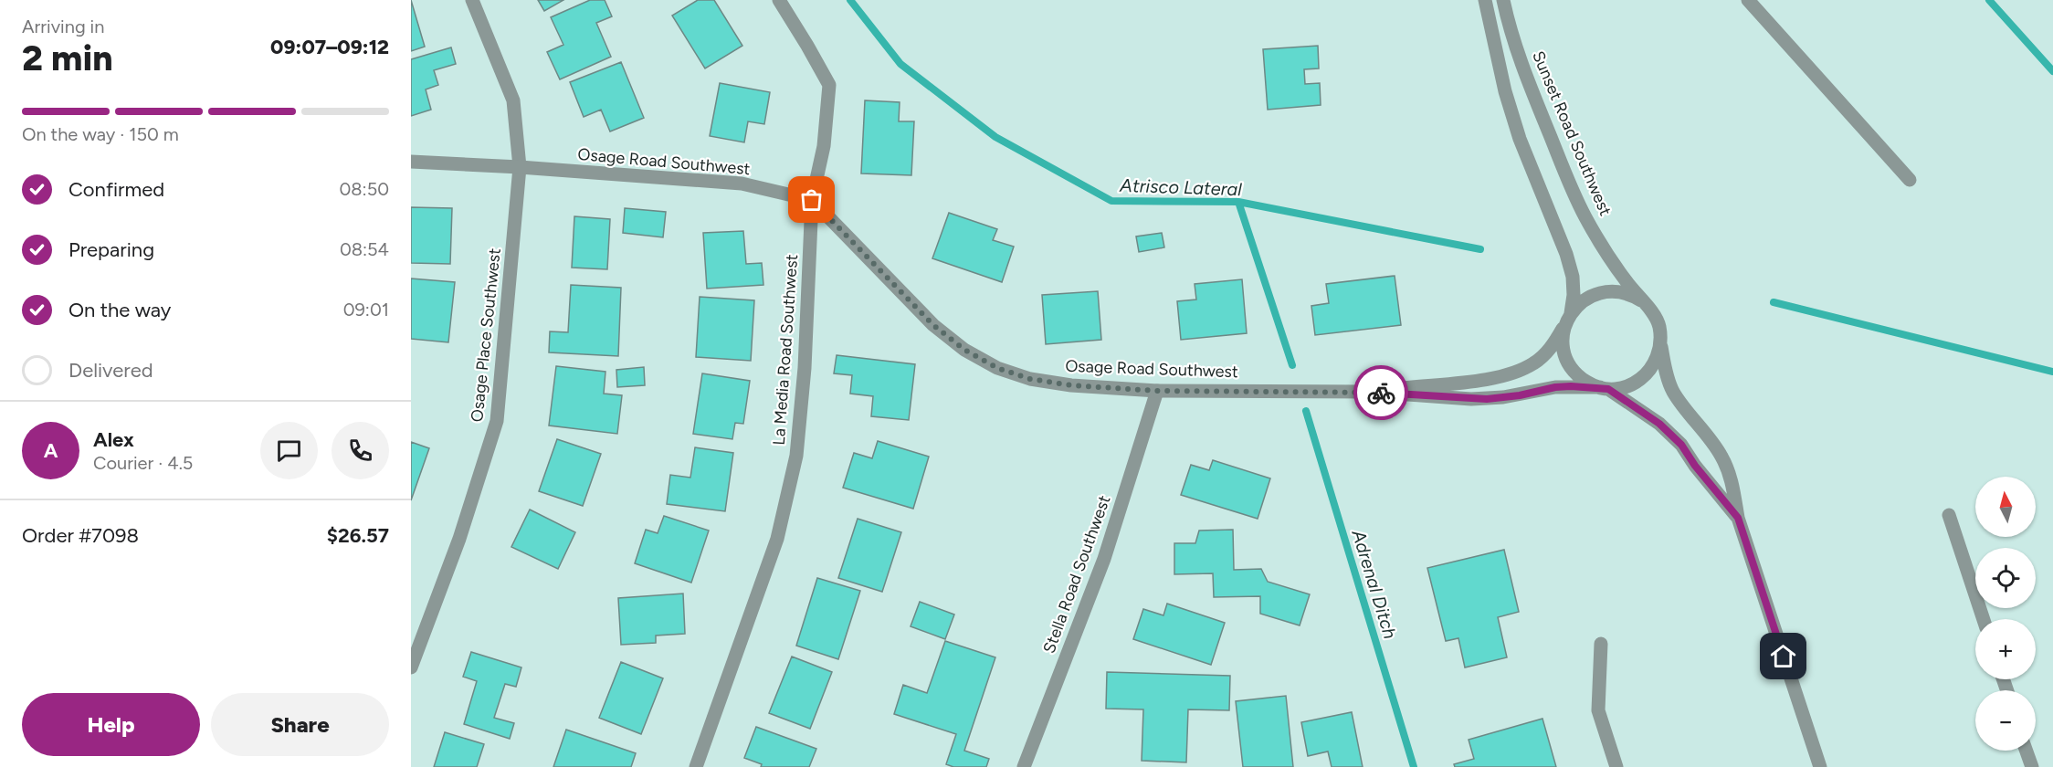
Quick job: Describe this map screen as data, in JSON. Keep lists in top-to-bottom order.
{
  "streets": {
    "street": [
      "Sunset Road Southwest",
      "Osage Road Southwest",
      "Osage Place Southwest",
      "La Media Road Southwest",
      "Stella Road Southwest"
    ]
  },
  "crossings": [
    ["Sunset Road Southwest", "Osage Road Southwest"],
    ["Osage Road Southwest", "Osage Place Southwest"],
    ["Osage Road Southwest", "La Media Road Southwest"],
    ["Osage Road Southwest", "Stella Road Southwest"]
  ],
  "water": ["Atrisco Lateral", "Adrenal Ditch"],
  "north": "top",
  "page": {
    "heading": ["2 min", "Arriving in", "09:07–09:12"],
    "panel": [
      "Alex",
      "Courier · 4.5",
      "Order #7098",
      "$26.57"
    ],
    "bar": "On the way · 150 m",
    "list": [
      ["Confirmed", "08:50"],
      ["Preparing", "08:54"],
      ["On the way", "09:01"],
      "Delivered"
    ],
    "round": "A",
    "map_buttons": ["+", "−"],
    "buttons": ["Help", "Share"]
  }
}
